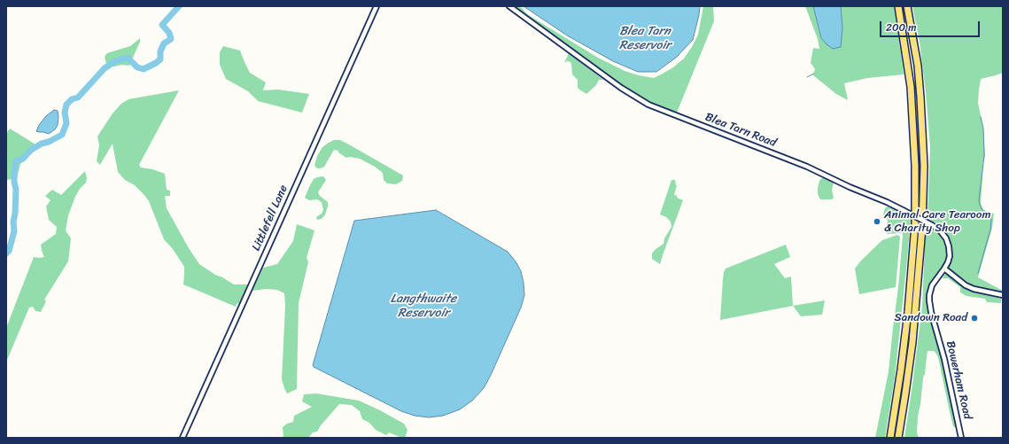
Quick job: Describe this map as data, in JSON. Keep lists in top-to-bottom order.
{
  "streets": {
    "street": ["Blea Tarn Road", "Littlefell Lane", "Bowerham Road"]
  },
  "crossings": [
    ["Blea Tarn Road", "Bowerham Road"]
  ],
  "water": ["Blea Tarn Reservoir", "Langthwaite Reservoir"],
  "places": ["Animal Care Tearoom & Charity Shop", "Sandown Road"],
  "scale_bar": "200 m"
}
